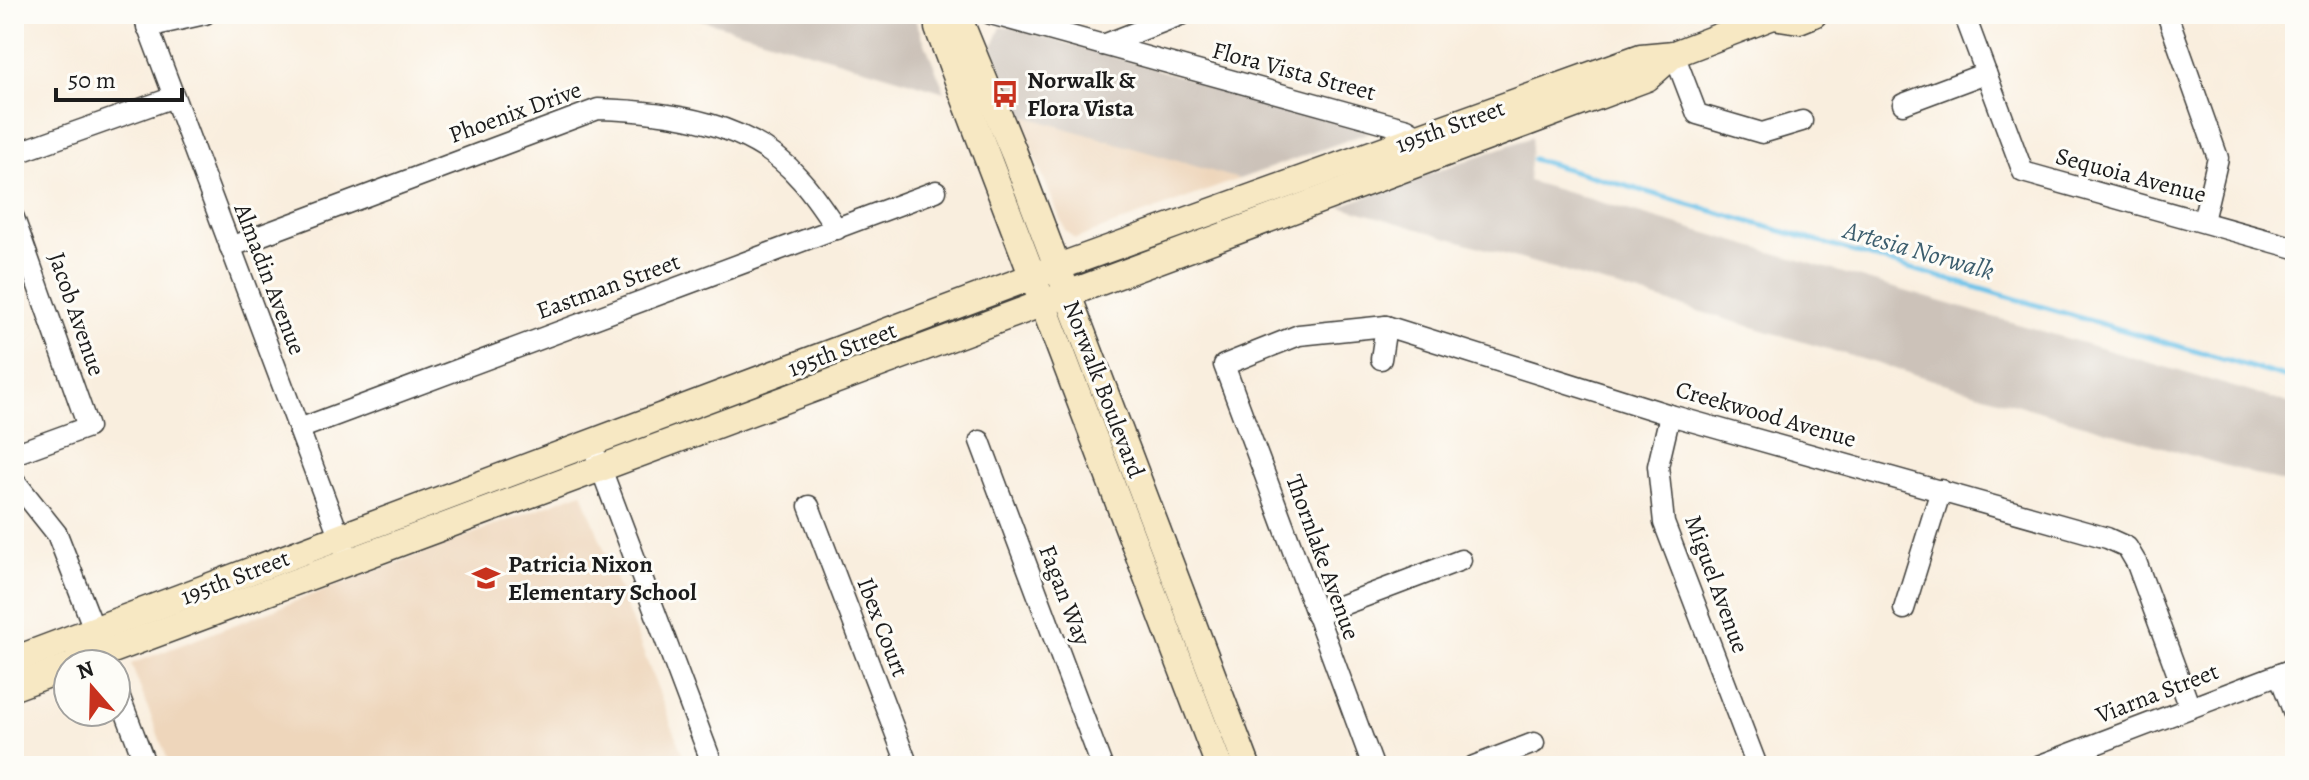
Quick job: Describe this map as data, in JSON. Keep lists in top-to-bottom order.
{
  "streets": {
    "street": [
      "Flora Vista Street",
      "Phoenix Drive",
      "195th Street",
      "Sequoia Avenue",
      "Almadin Avenue",
      "Eastman Street",
      "Jacob Avenue",
      "Norwalk Boulevard",
      "Creekwood Avenue",
      "Thornlake Avenue",
      "Miguel Avenue",
      "Fagan Way",
      "Ibex Court",
      "Viarna Street"
    ]
  },
  "crossings": [
    ["Flora Vista Street", "195th Street"],
    ["Phoenix Drive", "Almadin Avenue"],
    ["Phoenix Drive", "Eastman Street"],
    ["195th Street", "Almadin Avenue"],
    ["195th Street", "Norwalk Boulevard"],
    ["Almadin Avenue", "Eastman Street"],
    ["Creekwood Avenue", "Thornlake Avenue"],
    ["Creekwood Avenue", "Miguel Avenue"],
    ["Creekwood Avenue", "Viarna Street"]
  ],
  "water": ["Artesia Norwalk"],
  "places": {
    "bus stop": ["Norwalk & Flora Vista"],
    "school or university": ["Patricia Nixon Elementary School"]
  },
  "scale_bar": "50 m",
  "north": "top"
}
